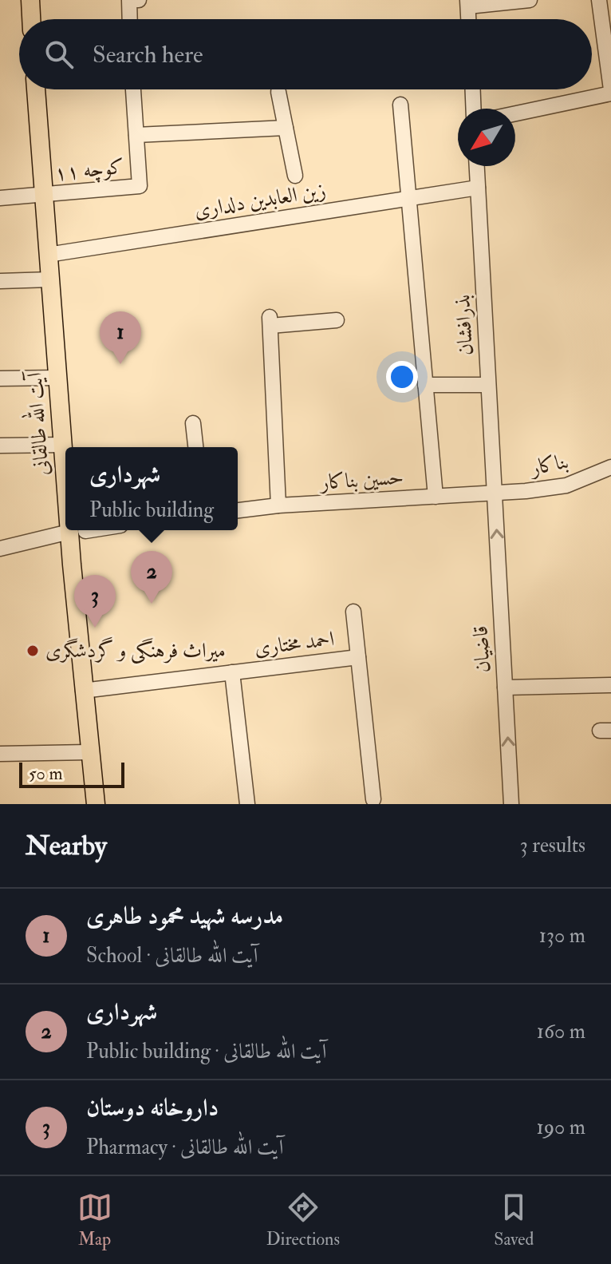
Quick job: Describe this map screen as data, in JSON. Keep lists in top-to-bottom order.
{
  "streets": {
    "main road": ["آیت الله طالقانی"],
    "street": [
      "کوچه ۱۱",
      "زین العابدین دلداری",
      "بذرافشان",
      "بناکار",
      "حسین بناکار",
      "احمد مختاری",
      "قاضیان"
    ]
  },
  "crossings": [
    ["کوچه ۱۱", "آیت الله طالقانی"],
    ["زین العابدین دلداری", "بذرافشان"],
    ["زین العابدین دلداری", "آیت الله طالقانی"],
    ["بذرافشان", "بناکار"],
    ["بذرافشان", "حسین بناکار"],
    ["بذرافشان", "قاضیان"],
    ["آیت الله طالقانی", "احمد مختاری"],
    ["بناکار", "حسین بناکار"],
    ["بناکار", "قاضیان"],
    ["حسین بناکار", "قاضیان"]
  ],
  "one_way": ["قاضیان"],
  "places": ["میراث فرهنگی و گردشگری"],
  "scale_bar": "50 m",
  "north": "bottom left",
  "page": {
    "search": "Search here",
    "pins": ["1", "2", "3"],
    "popup": ["شهرداری", "Public building"],
    "scale": "50 m",
    "heading": ["Nearby", "3 results"],
    "list": [
      {
        "mark": "1",
        "name": "مدرسه شهید محمود طاهری",
        "note": "School · آیت الله طالقانی",
        "value": "130 m"
      },
      {
        "mark": "2",
        "name": "شهرداری",
        "note": "Public building · آیت الله طالقانی",
        "value": "160 m"
      },
      {
        "mark": "3",
        "name": "داروخانه دوستان",
        "note": "Pharmacy · آیت الله طالقانی",
        "value": "190 m"
      }
    ],
    "nav": ["Map", "Directions", "Saved"]
  }
}
